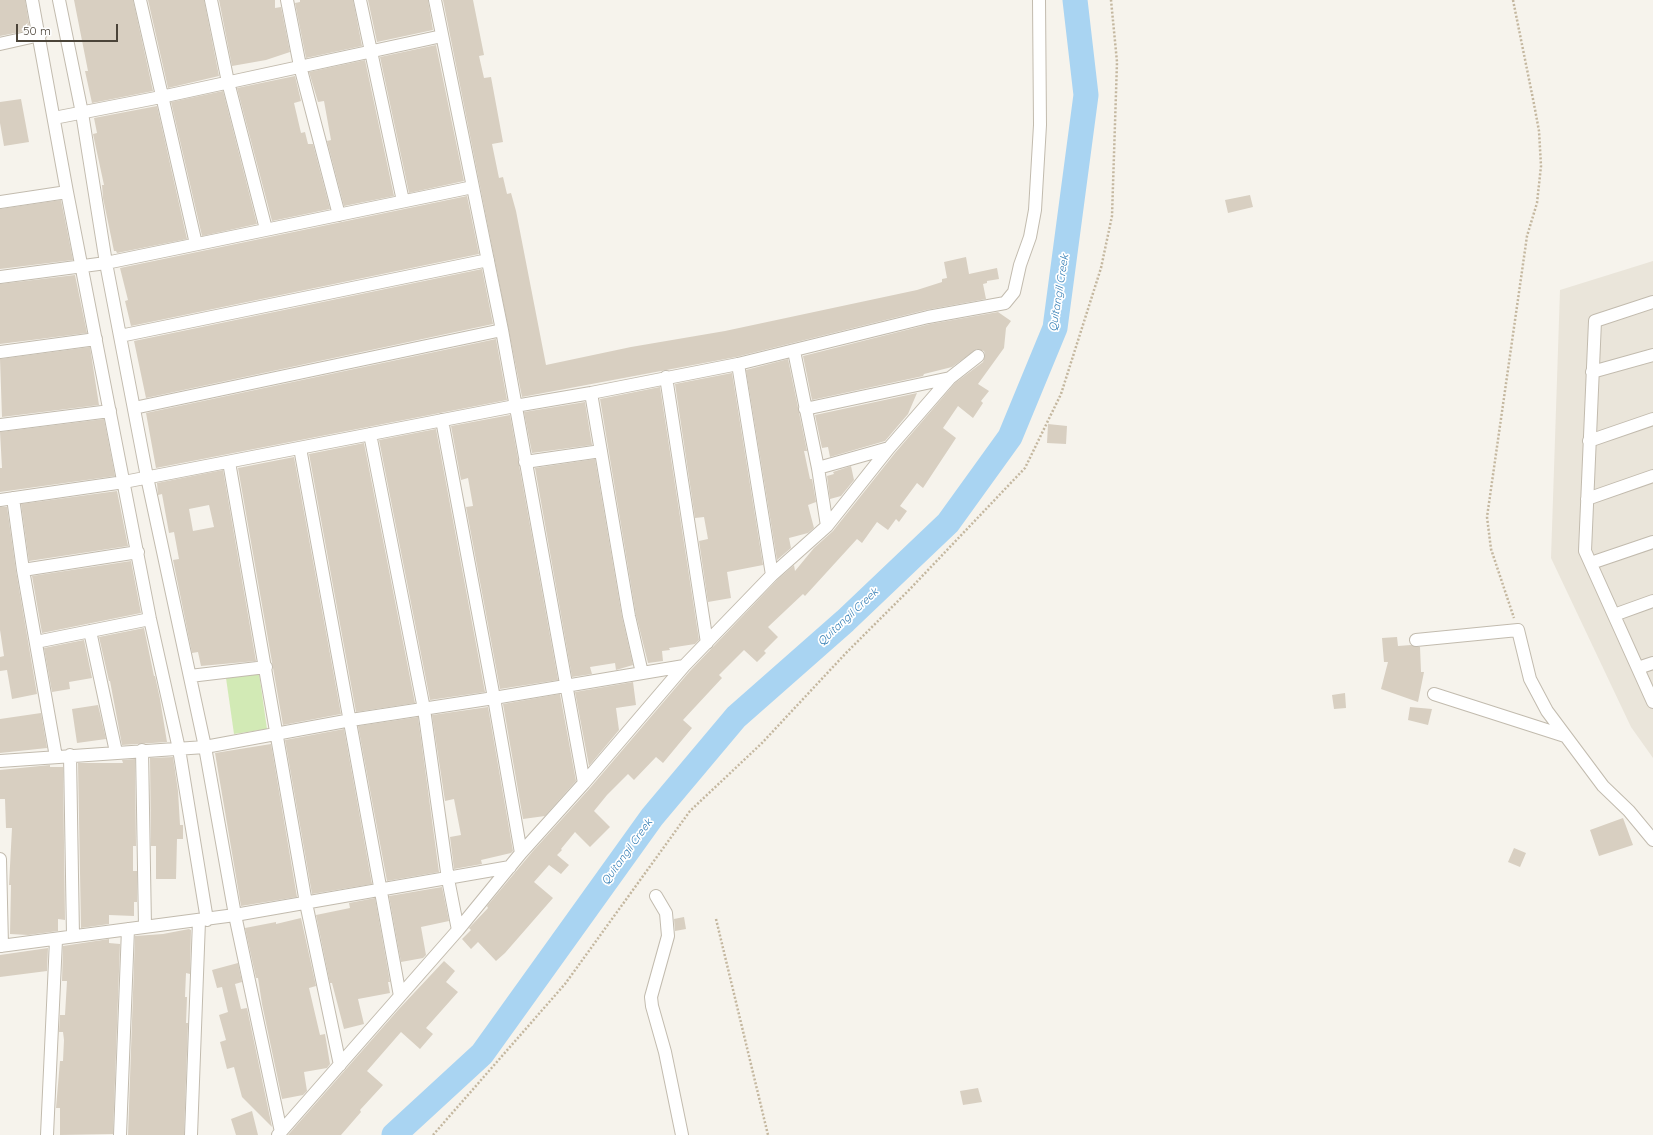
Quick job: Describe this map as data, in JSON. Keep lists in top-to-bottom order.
{
  "water": ["Quitangil Creek"],
  "scale_bar": "50 m"
}
